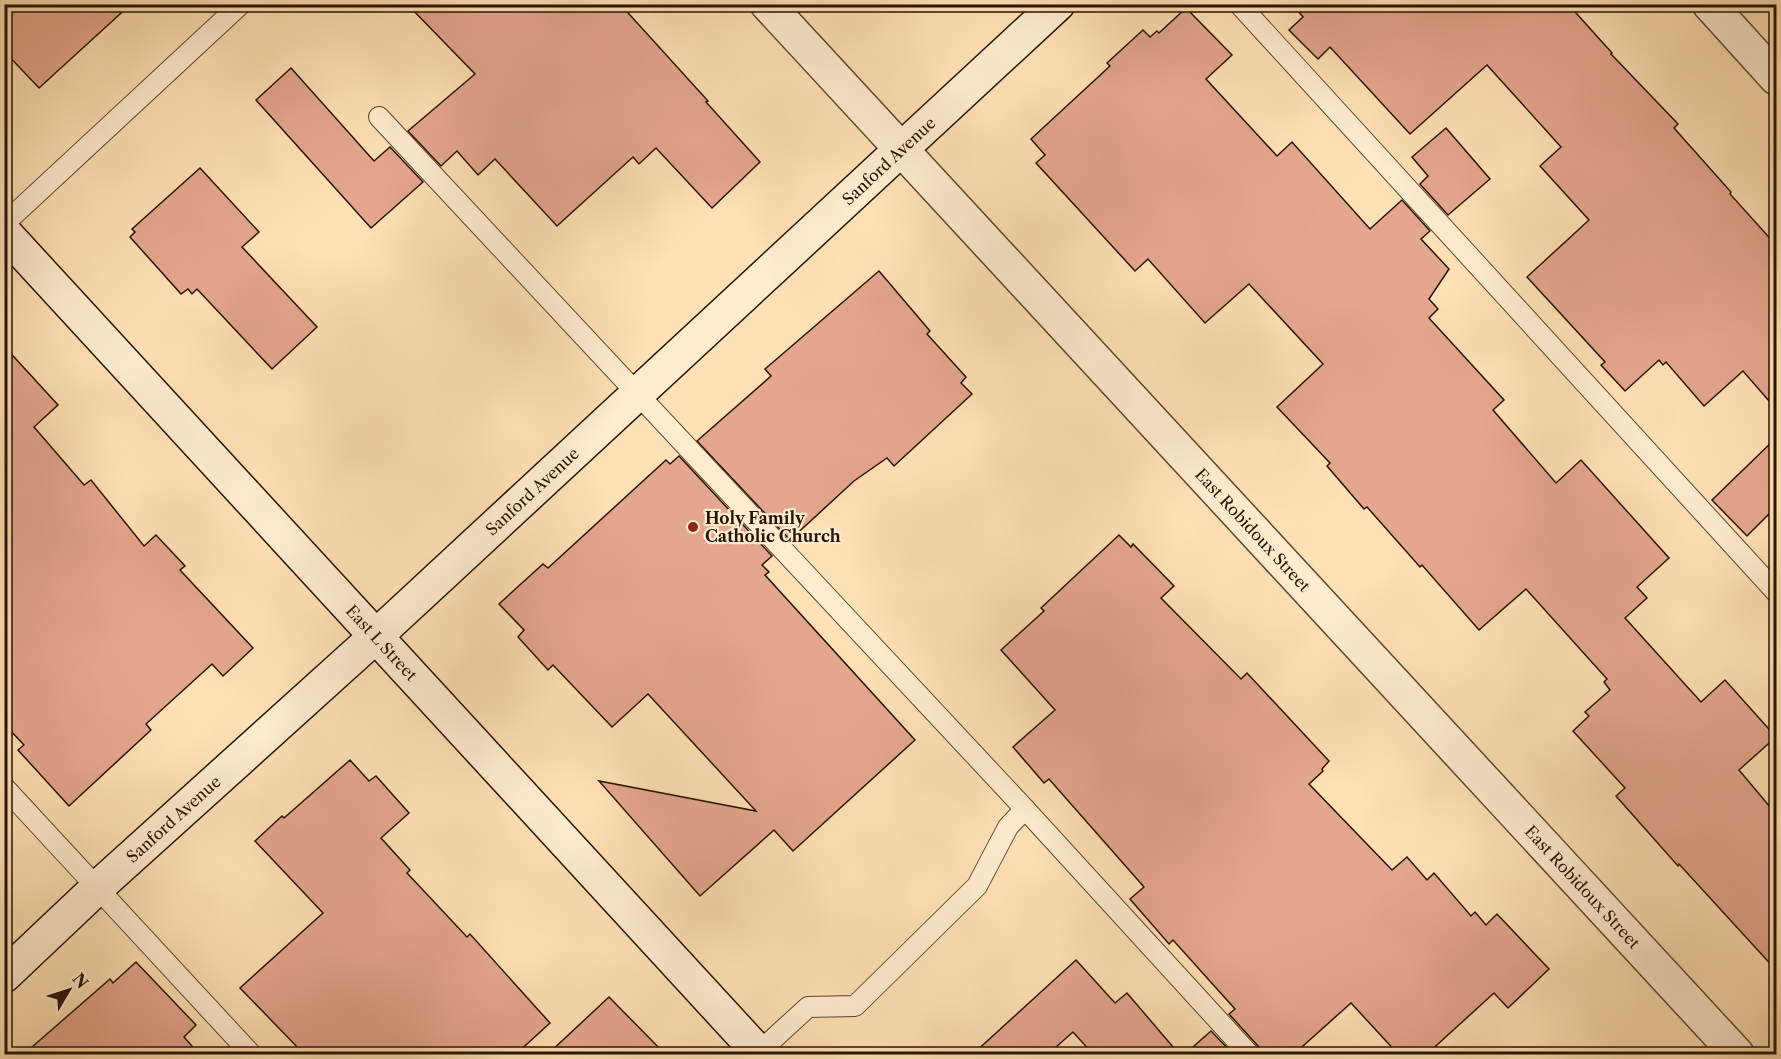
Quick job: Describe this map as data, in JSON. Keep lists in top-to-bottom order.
{
  "streets": {
    "street": ["Sanford Avenue", "East Robidoux Street", "East L Street"]
  },
  "crossings": [
    ["Sanford Avenue", "East Robidoux Street"],
    ["Sanford Avenue", "East L Street"]
  ],
  "places": ["Holy Family Catholic Church"],
  "north": "top right"
}
